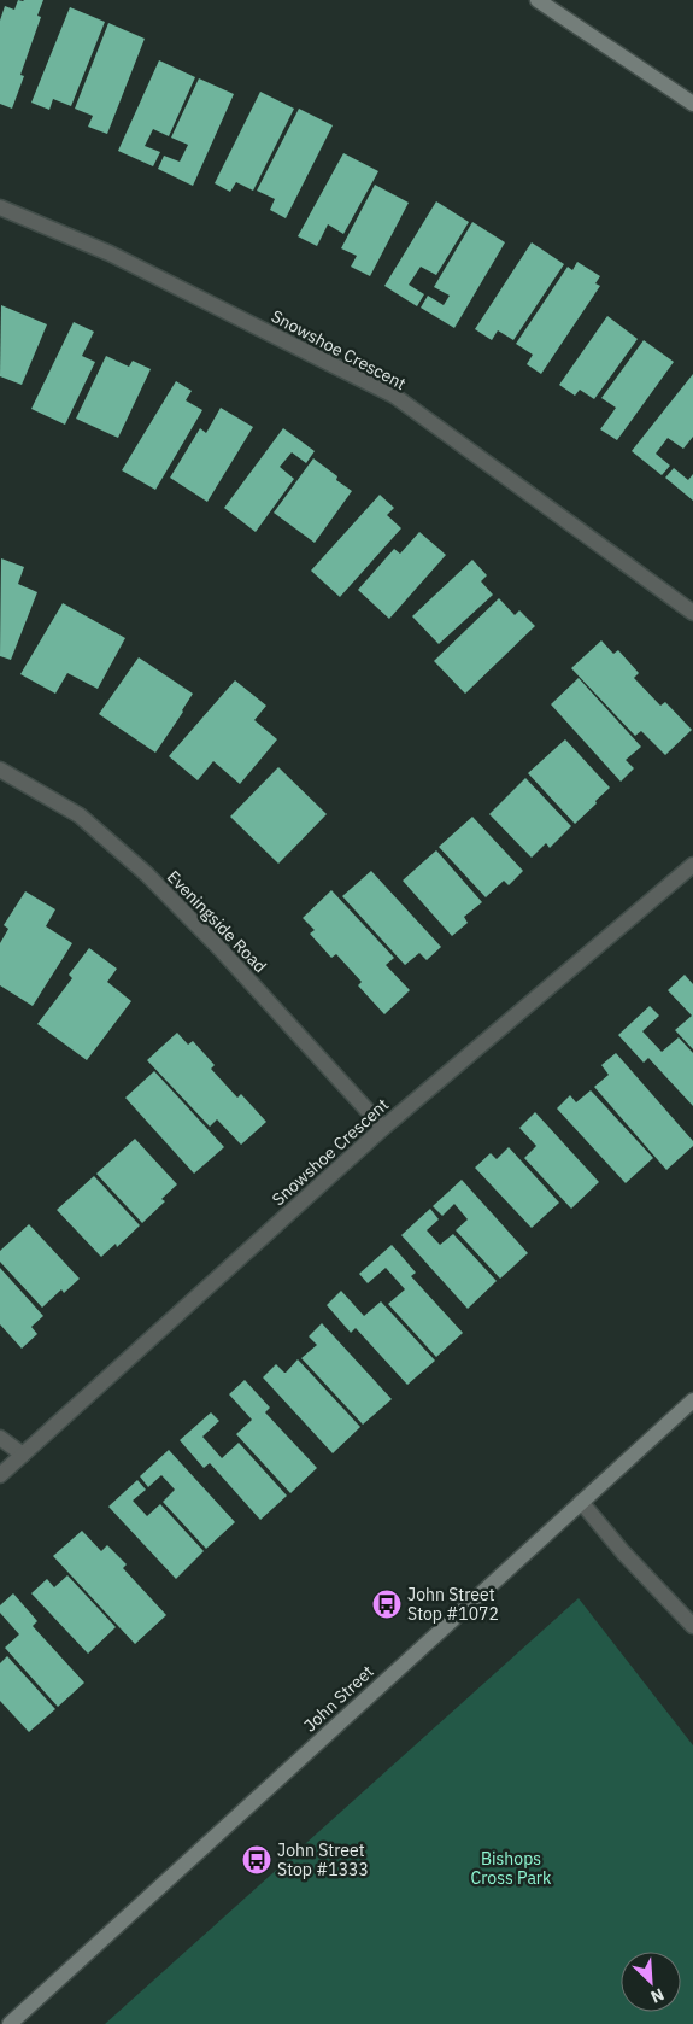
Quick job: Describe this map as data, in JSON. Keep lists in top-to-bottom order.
{
  "streets": {
    "main road": ["John Street"],
    "street": ["Snowshoe Crescent", "Eveningside Road"]
  },
  "crossings": [
    ["Snowshoe Crescent", "Eveningside Road"]
  ],
  "parks": ["Bishops Cross Park"],
  "places": {
    "bus stop": ["John Street Stop #1072", "John Street Stop #1333"]
  },
  "north": "bottom right"
}
